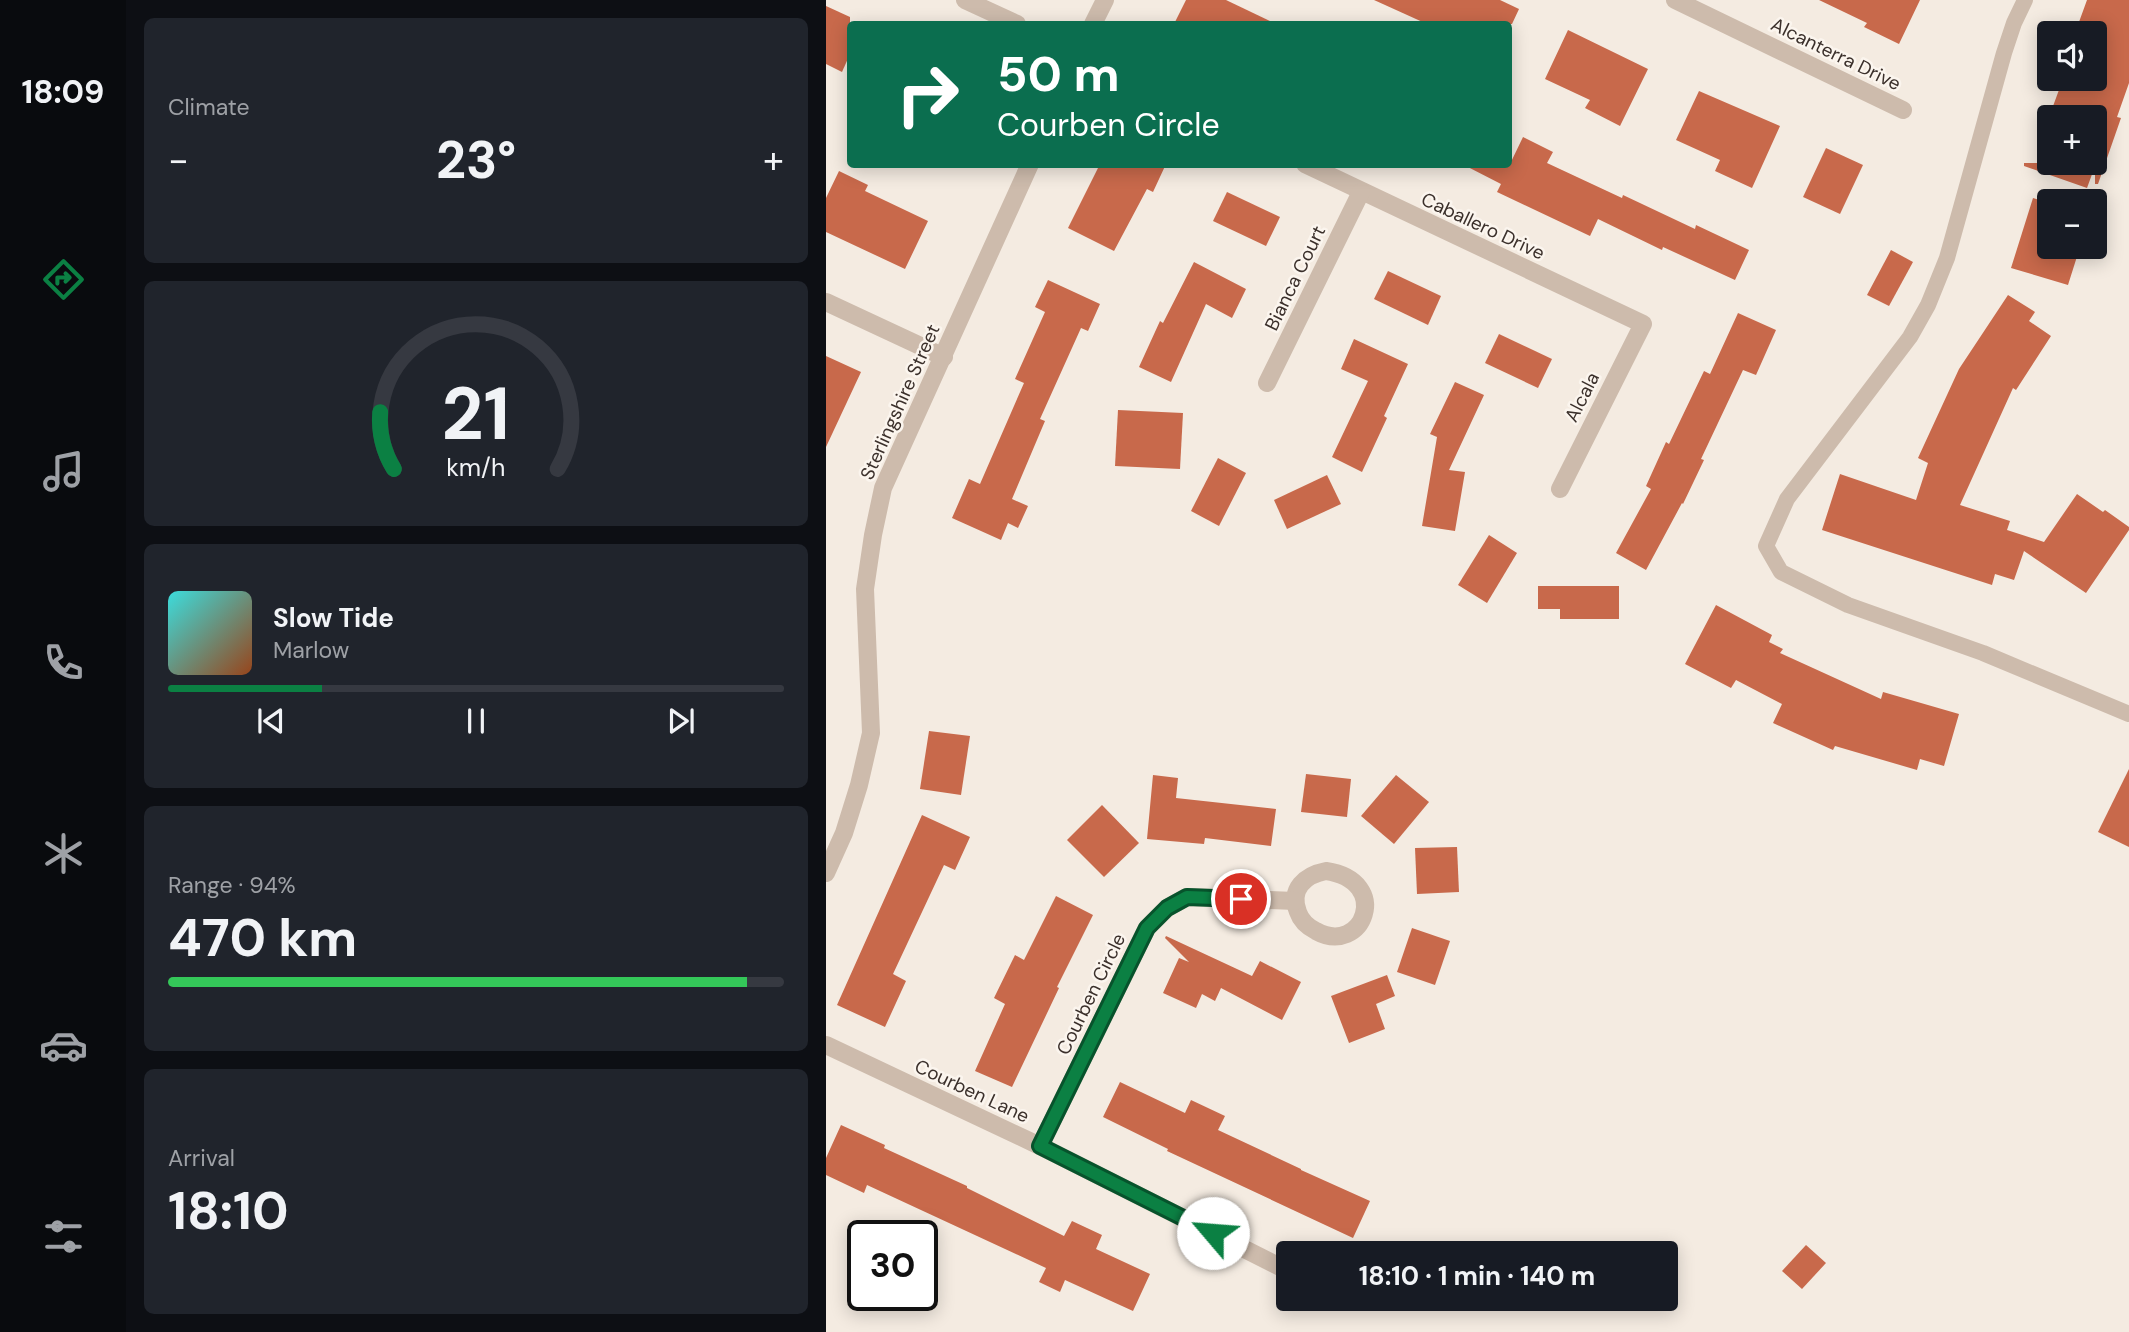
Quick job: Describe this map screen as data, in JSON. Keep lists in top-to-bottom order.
{
  "streets": {
    "street": [
      "Alcanterra Drive",
      "Caballero Drive",
      "Bianca Court",
      "Alcala",
      "Sterlingshire Street",
      "Courben Circle",
      "Courben Lane"
    ]
  },
  "crossings": [
    ["Caballero Drive", "Bianca Court"],
    ["Caballero Drive", "Alcala"],
    ["Courben Circle", "Courben Lane"]
  ],
  "page": {
    "tabs": "18:09",
    "tile": [
      "Climate",
      ["Range · 94%", "470 km"],
      ["Arrival", "18:10"]
    ],
    "map_buttons": ["+", "−"],
    "turn": ["50 m", "Courben Circle"],
    "heat": ["−", "23°", "+"],
    "song": ["Slow Tide", "Marlow"],
    "limit": "30",
    "trip": "18:10 · 1 min · 140 m",
    "gauge": ["21", "km/h"]
  }
}
